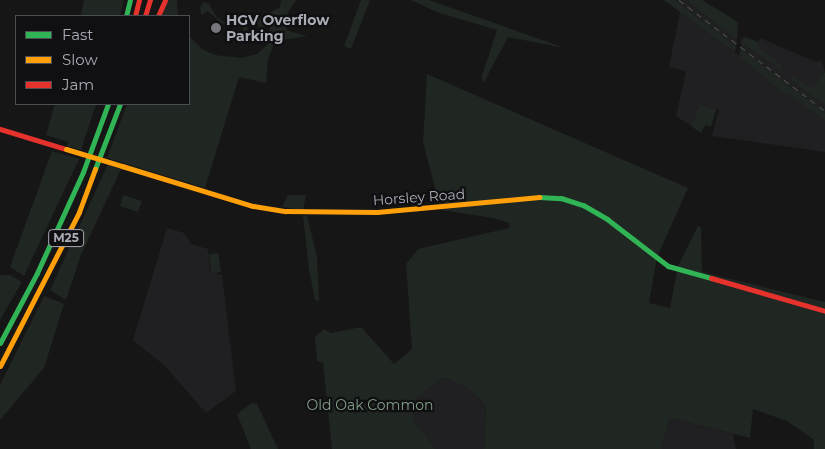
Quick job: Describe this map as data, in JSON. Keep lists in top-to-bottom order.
{
  "streets": {
    "main road": ["Horsley Road", "M25"]
  },
  "parks": ["Old Oak Common"],
  "places": ["HGV Overflow Parking"],
  "legend": ["Fast", "Slow", "Jam"]
}
